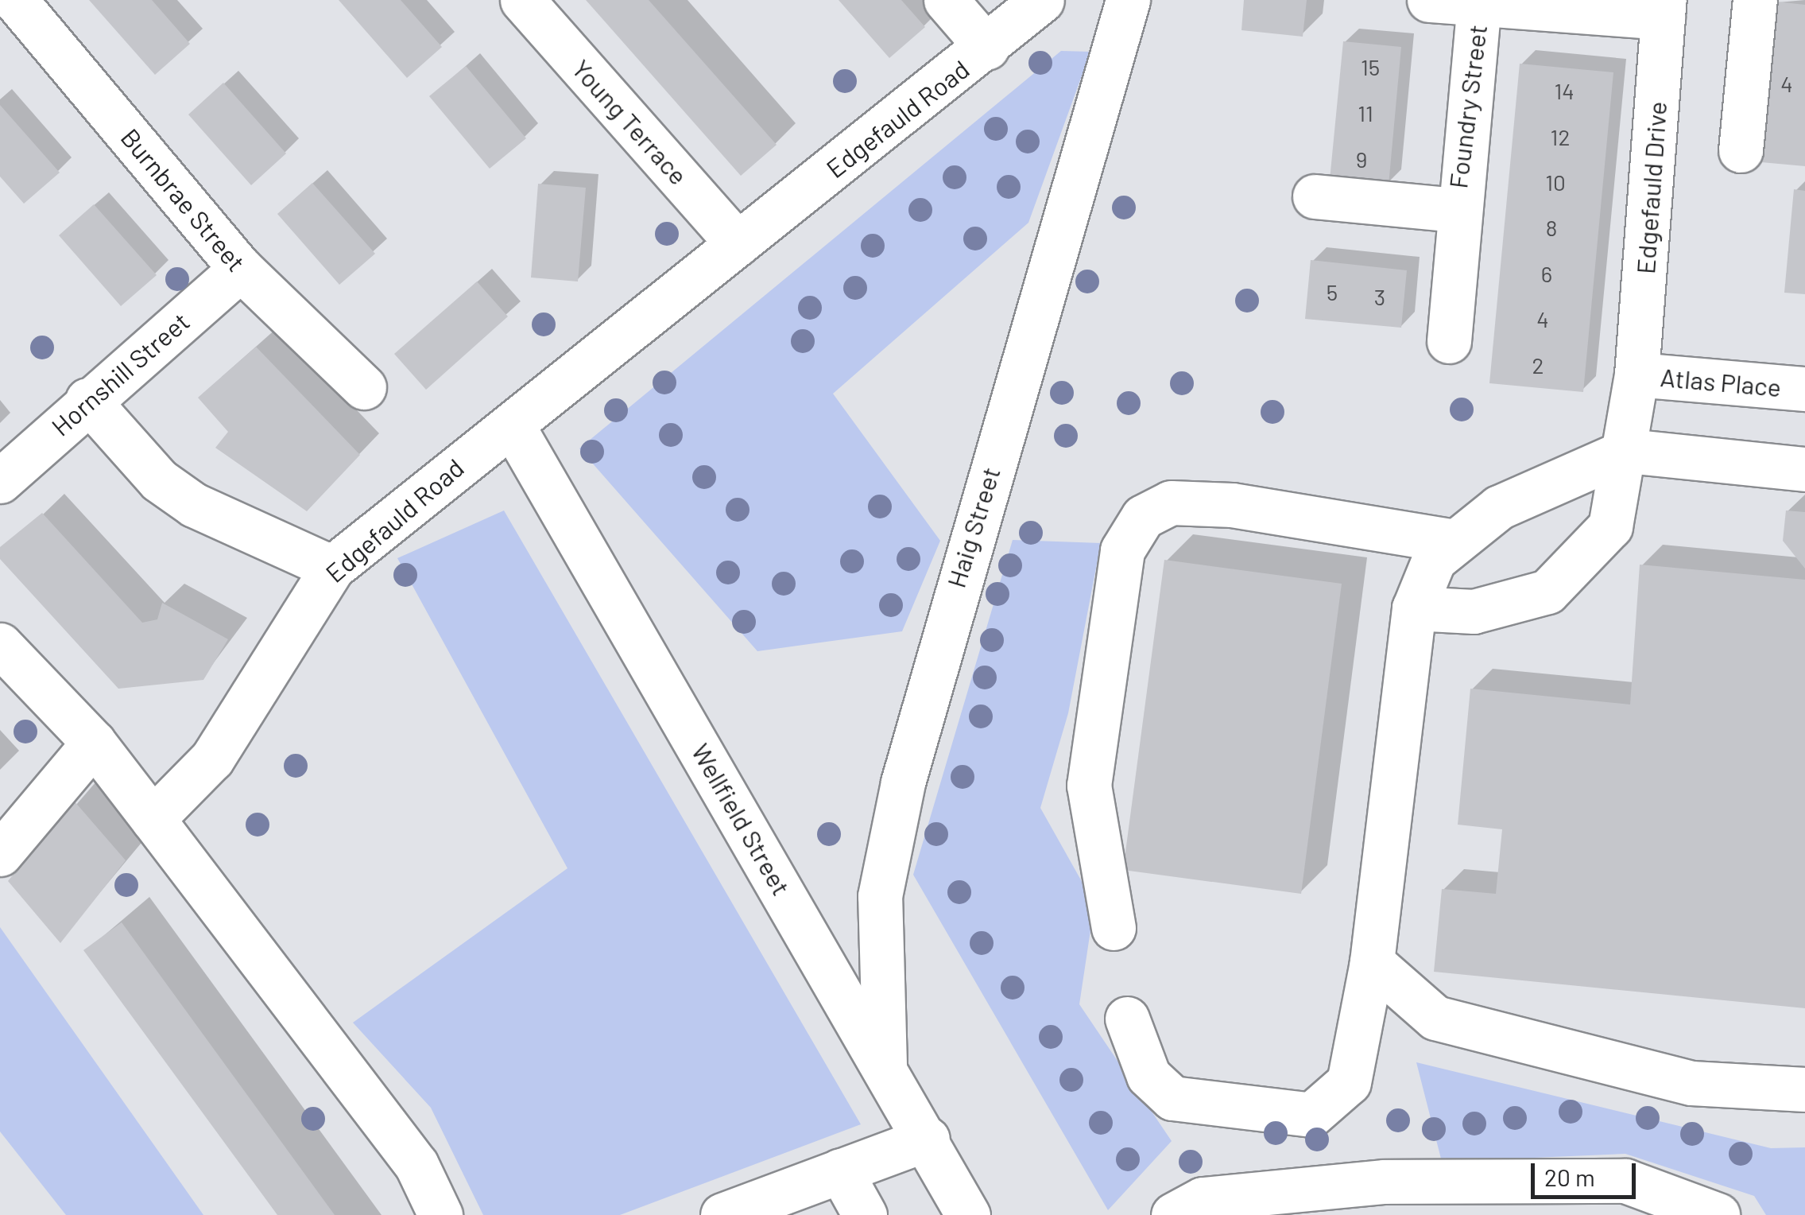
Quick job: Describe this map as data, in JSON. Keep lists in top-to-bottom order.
{
  "streets": {
    "street": [
      "Foundry Street",
      "Edgefauld Road",
      "Young Terrace",
      "Edgefauld Drive",
      "Burnbrae Street",
      "Hornshill Street",
      "Atlas Place",
      "Haig Street",
      "Wellfield Street"
    ]
  },
  "crossings": [
    ["Foundry Street", "Edgefauld Drive"],
    ["Edgefauld Road", "Young Terrace"],
    ["Edgefauld Road", "Wellfield Street"],
    ["Edgefauld Drive", "Atlas Place"],
    ["Burnbrae Street", "Hornshill Street"],
    ["Haig Street", "Wellfield Street"]
  ],
  "house_numbers": [
    "15",
    "4",
    "14",
    "11",
    "12",
    "9",
    "10",
    "8",
    "6",
    "5",
    "3",
    "4",
    "2"
  ],
  "scale_bar": "20 m"
}
